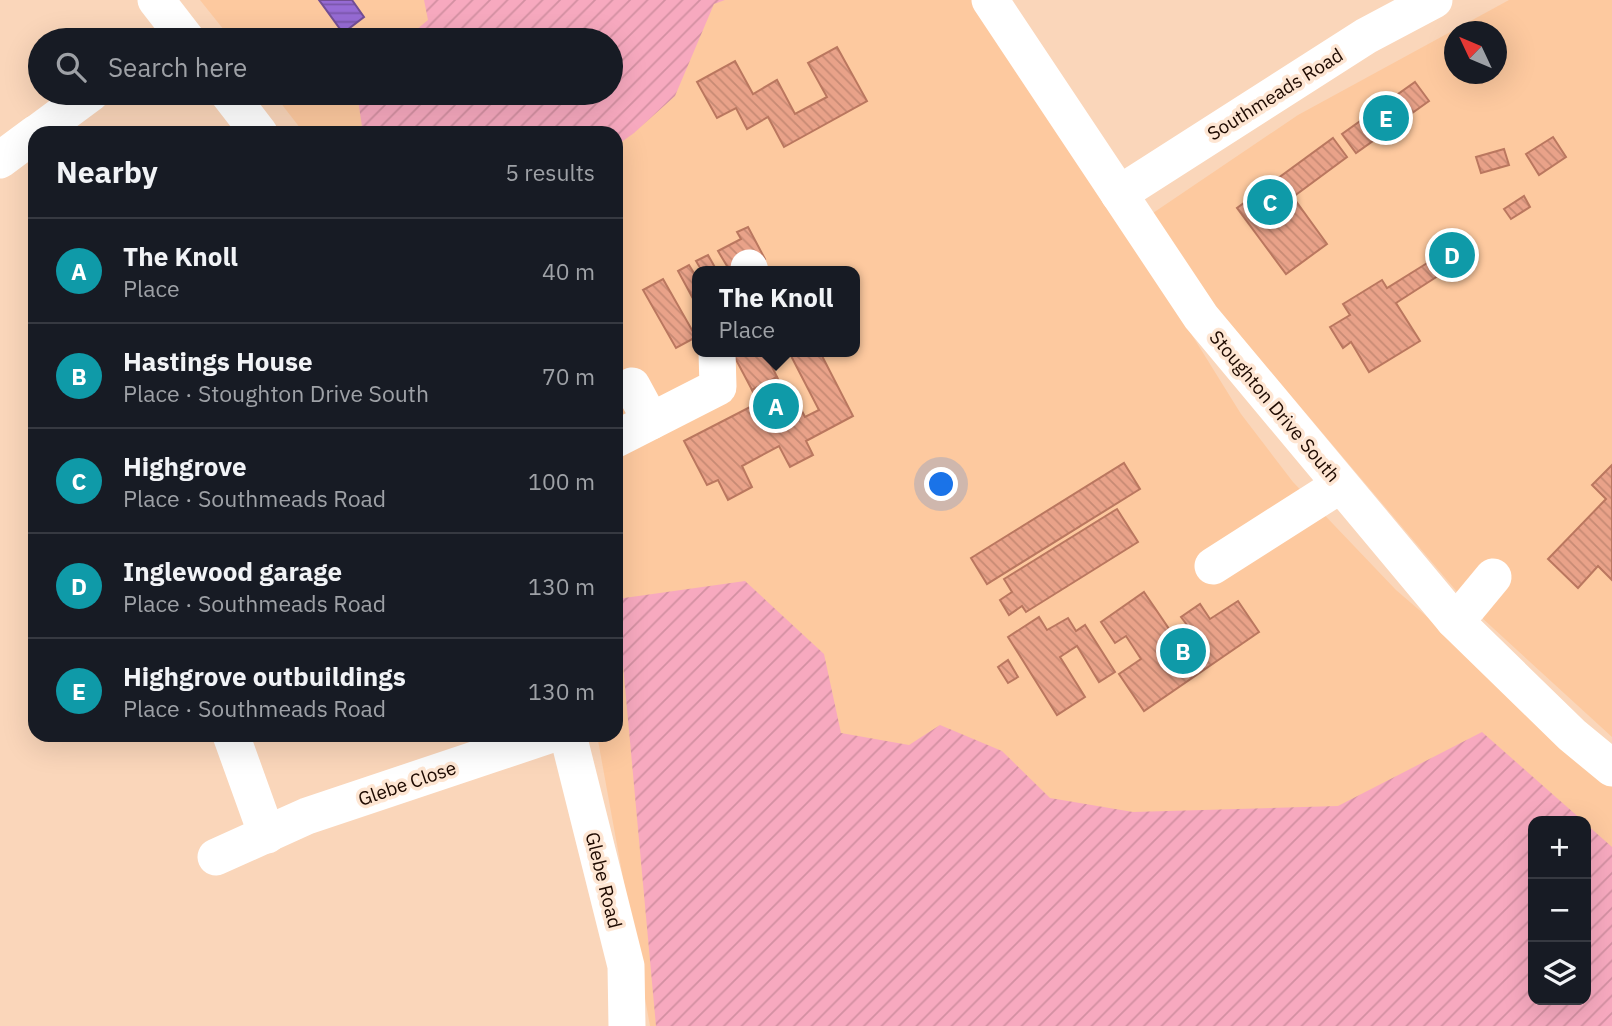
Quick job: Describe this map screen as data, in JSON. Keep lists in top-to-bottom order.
{
  "streets": {
    "street": [
      "Southmeads Road",
      "Stoughton Drive South",
      "Glebe Close",
      "Glebe Road"
    ]
  },
  "crossings": [
    ["Southmeads Road", "Stoughton Drive South"]
  ],
  "north": "top left",
  "page": {
    "search": "Search here",
    "pins": [
      "E",
      "C",
      "D",
      "A",
      "B"
    ],
    "heading": ["Nearby", "5 results"],
    "list": [
      {
        "mark": "A",
        "name": "The Knoll",
        "note": "Place",
        "value": "40 m"
      },
      {
        "mark": "B",
        "name": "Hastings House",
        "note": "Place · Stoughton Drive South",
        "value": "70 m"
      },
      {
        "mark": "C",
        "name": "Highgrove",
        "note": "Place · Southmeads Road",
        "value": "100 m"
      },
      {
        "mark": "D",
        "name": "Inglewood garage",
        "note": "Place · Southmeads Road",
        "value": "130 m"
      },
      {
        "mark": "E",
        "name": "Highgrove outbuildings",
        "note": "Place · Southmeads Road",
        "value": "130 m"
      }
    ],
    "popup": ["The Knoll", "Place"],
    "map_buttons": ["+", "−"]
  }
}
